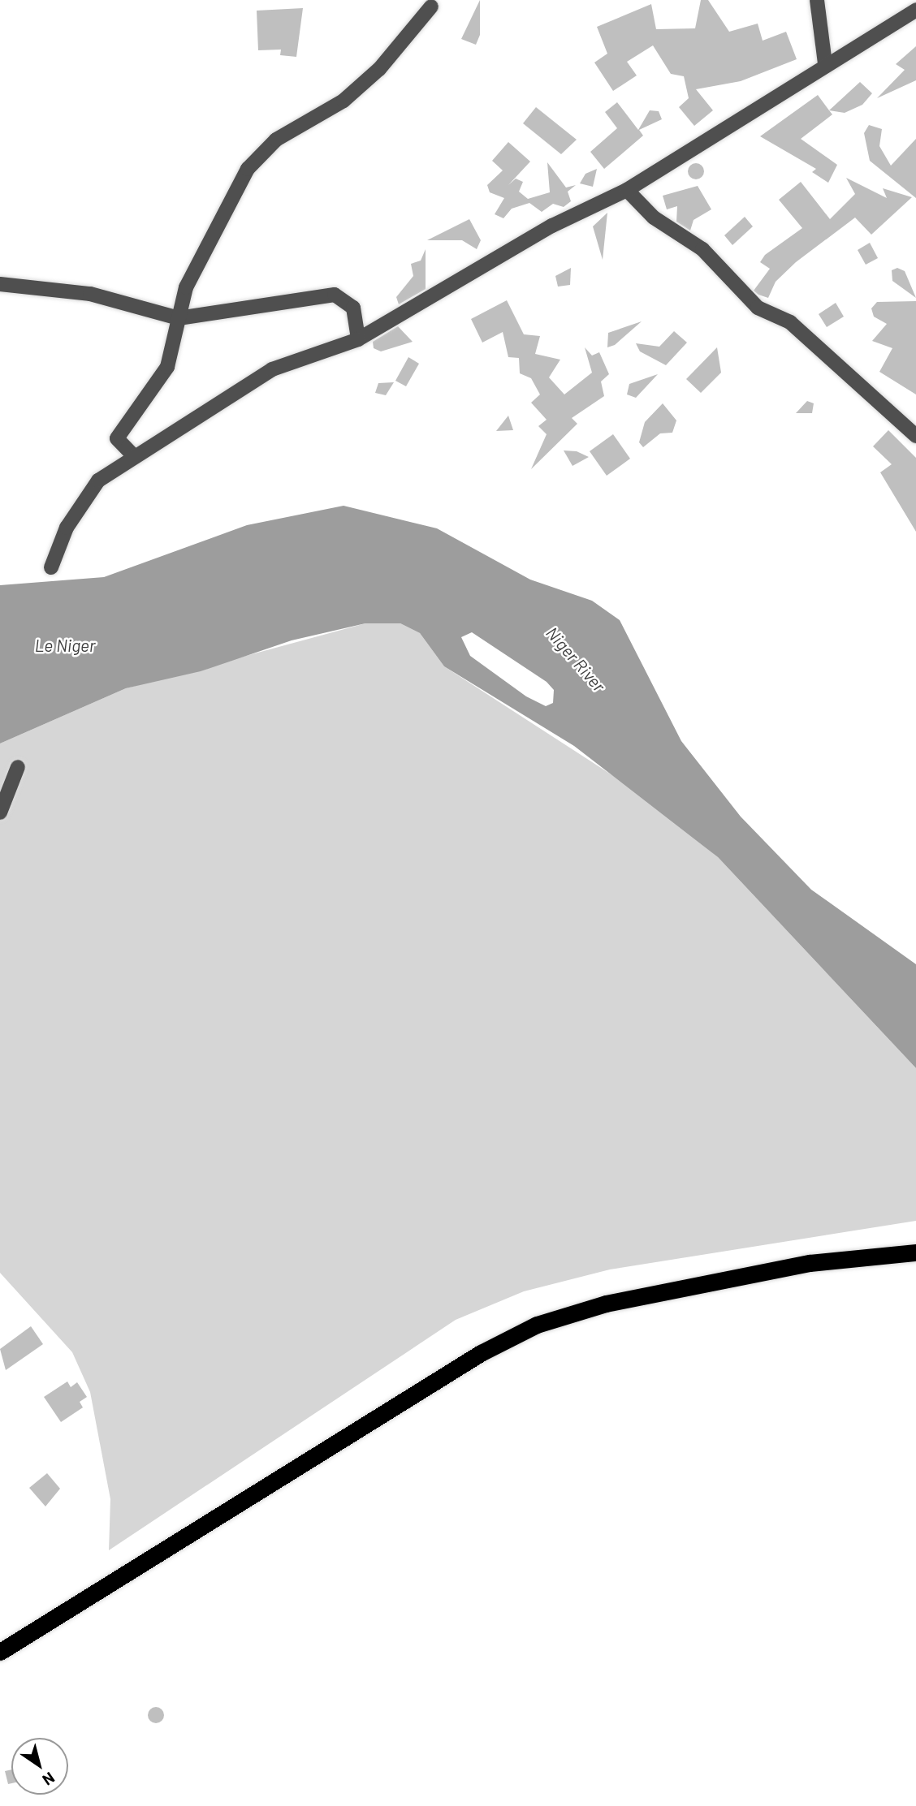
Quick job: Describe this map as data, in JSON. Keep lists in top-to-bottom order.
{
  "water": ["Le Niger", "Niger River"],
  "north": "bottom right"
}
